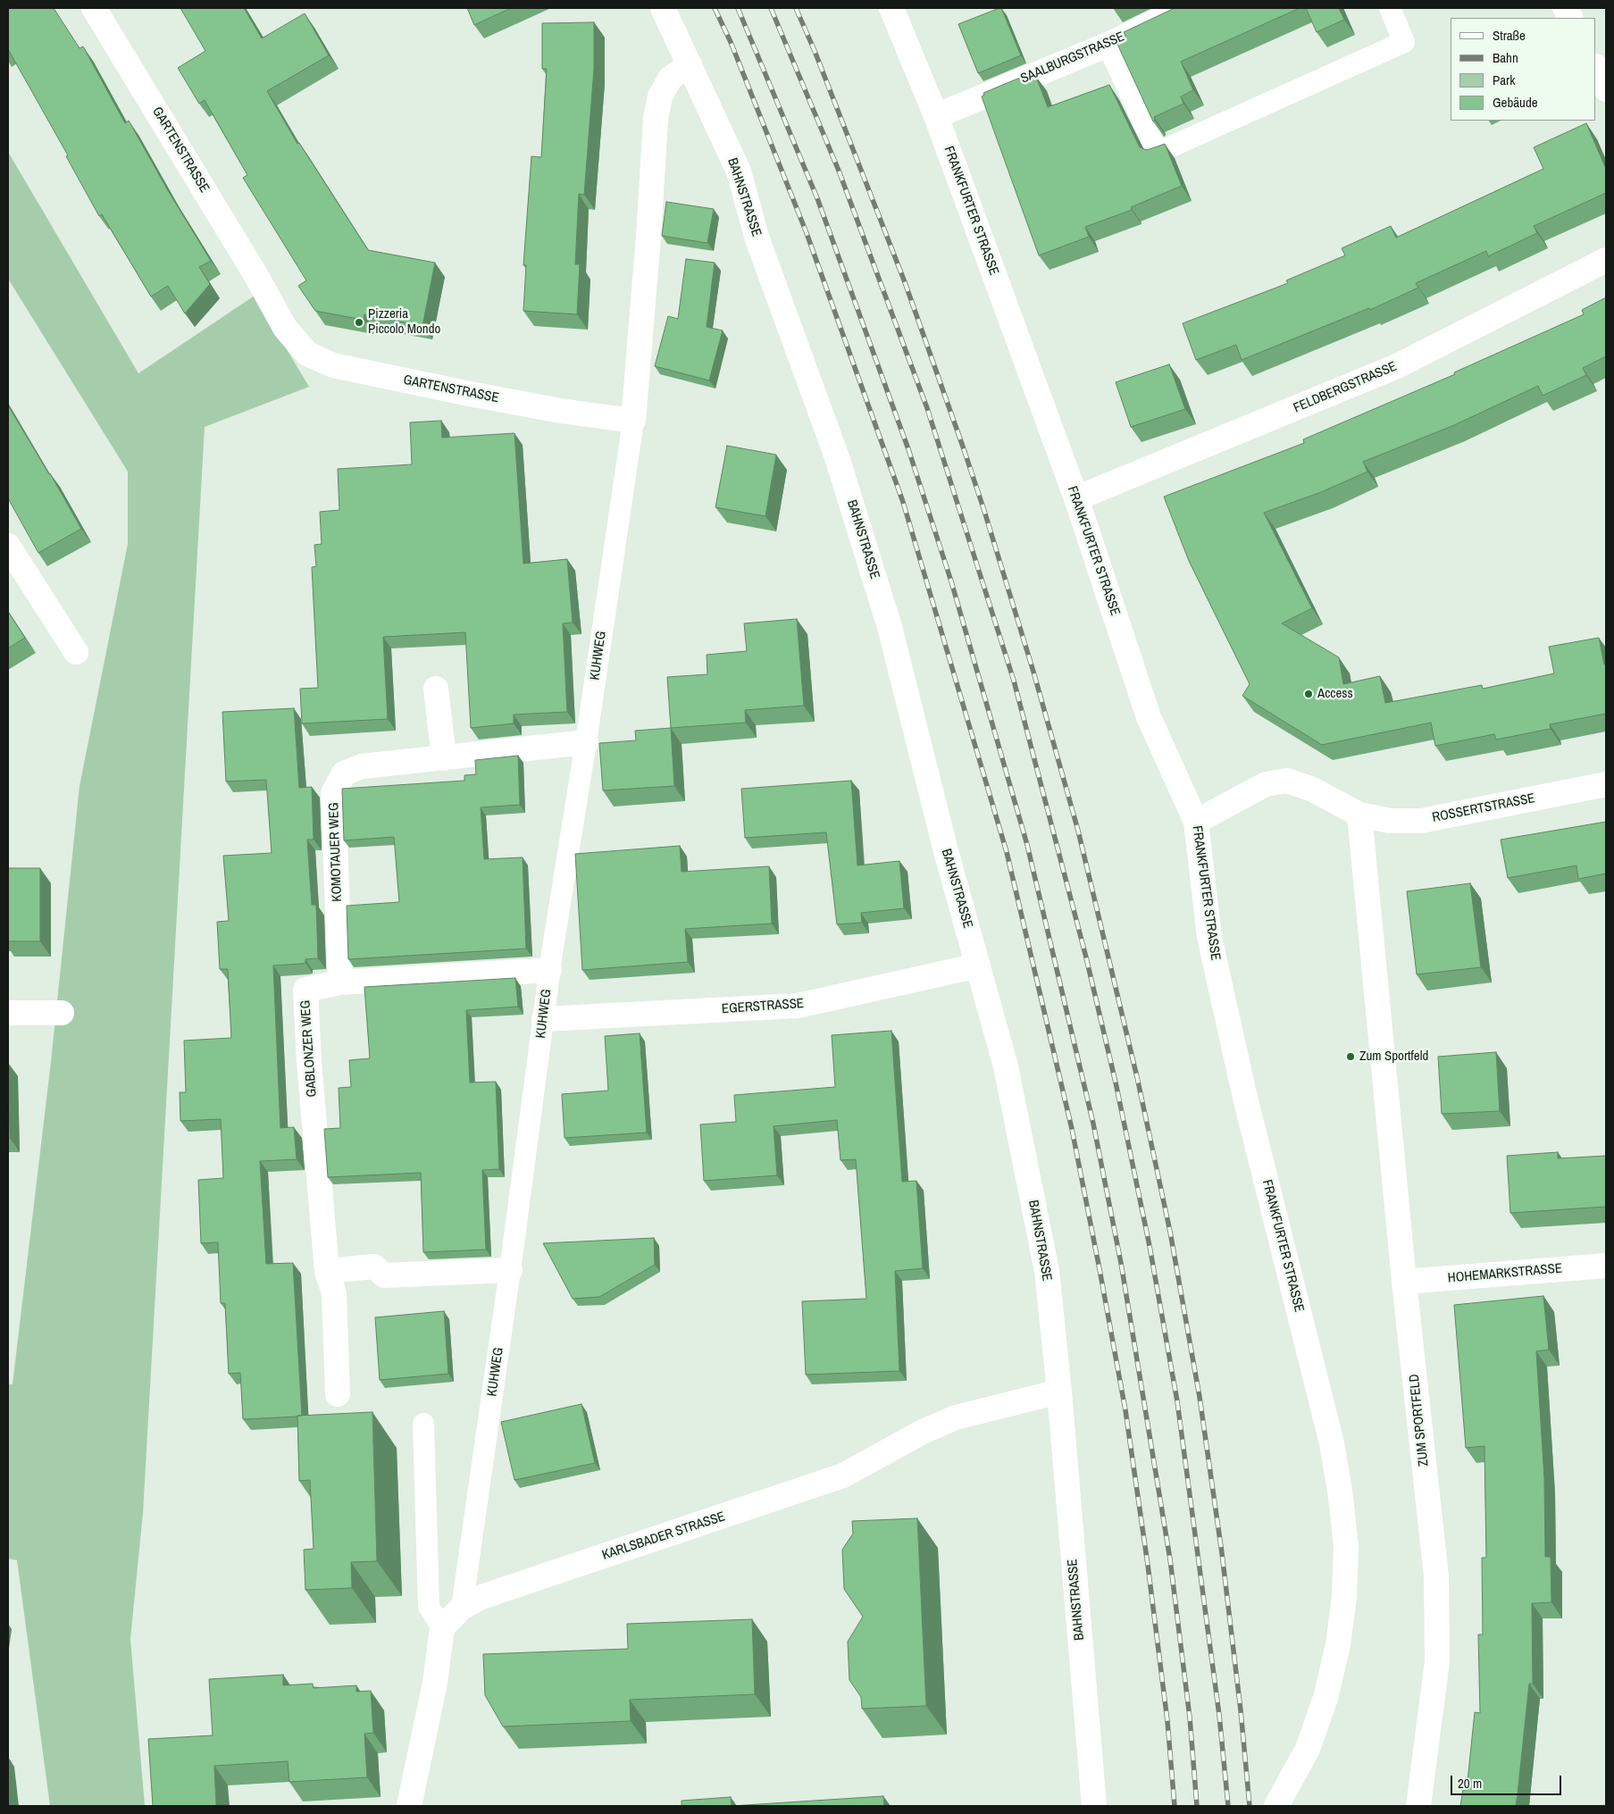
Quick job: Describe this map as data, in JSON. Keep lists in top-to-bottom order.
{
  "streets": {
    "street": [
      "SAALBURGSTRASSE",
      "GARTENSTRASSE",
      "BAHNSTRASSE",
      "FRANKFURTER STRASSE",
      "FELDBERGSTRASSE",
      "ROSSERTSTRASSE",
      "KOMOTAUER WEG",
      "EGERSTRASSE",
      "GABLONZER WEG",
      "HOHEMARKSTRASSE",
      "ZUM SPORTFELD",
      "KARLSBADER STRASSE"
    ],
    "lane": ["KUHWEG"]
  },
  "crossings": [
    ["SAALBURGSTRASSE", "FRANKFURTER STRASSE"],
    ["GARTENSTRASSE", "KUHWEG"],
    ["BAHNSTRASSE", "EGERSTRASSE"],
    ["BAHNSTRASSE", "KARLSBADER STRASSE"],
    ["FRANKFURTER STRASSE", "FELDBERGSTRASSE"],
    ["KUHWEG", "KOMOTAUER WEG"],
    ["KUHWEG", "EGERSTRASSE"],
    ["KUHWEG", "GABLONZER WEG"],
    ["KUHWEG", "KARLSBADER STRASSE"],
    ["ROSSERTSTRASSE", "ZUM SPORTFELD"],
    ["KOMOTAUER WEG", "GABLONZER WEG"],
    ["HOHEMARKSTRASSE", "ZUM SPORTFELD"]
  ],
  "places": ["Pizzeria Piccolo Mondo", "Access", "Zum Sportfeld"],
  "legend": [
    "Straße",
    "Bahn",
    "Park",
    "Gebäude"
  ],
  "scale_bar": "20 m"
}
